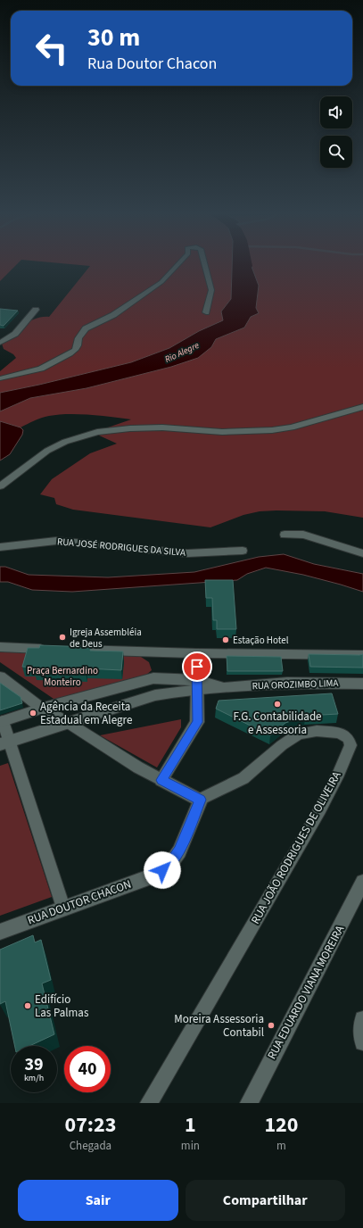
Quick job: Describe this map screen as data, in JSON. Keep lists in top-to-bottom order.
{
  "streets": {
    "main road": ["RUA OROZIMBO LIMA", "RUA DOUTOR CHACON"],
    "street": ["RUA JOSÉ RODRIGUES DA SILVA", "RUA JOÃO RODRIGUES DE OLIVEIRA", "RUA EDUARDO VIANA MOREIRA"]
  },
  "crossings": [
    ["RUA JOÃO RODRIGUES DE OLIVEIRA", "RUA DOUTOR CHACON"]
  ],
  "water": ["Rio Alegre"],
  "parks": ["Praça Bernardino Monteiro"],
  "places": [
    "Igreja Assembléia de Deus",
    "Estação Hotel",
    "F.G. Contabilidade e Assessoria",
    "Agência da Receita Estadual em Alegre",
    "Edifício Las Palmas",
    "Moreira Assessoria Contabil"
  ],
  "page": {
    "turn": ["30 m", "Rua Doutor Chacon"],
    "speed": "39 km/h",
    "limit": "40",
    "eta": [
      "07:23",
      "Chegada",
      "1",
      "min",
      "120",
      "m"
    ],
    "buttons": ["Sair", "Compartilhar"]
  }
}
